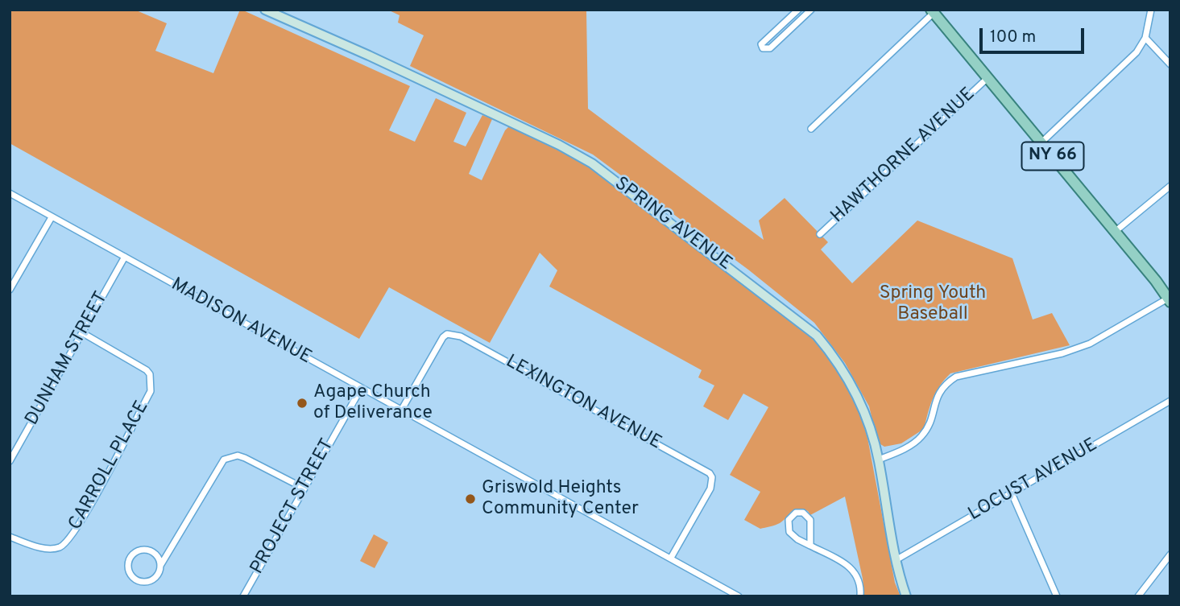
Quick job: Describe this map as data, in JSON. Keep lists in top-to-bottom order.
{
  "streets": {
    "main road": ["NY 66"],
    "street": [
      "HAWTHORNE AVENUE",
      "SPRING AVENUE",
      "MADISON AVENUE",
      "DUNHAM STREET",
      "LEXINGTON AVENUE",
      "CARROLL PLACE",
      "LOCUST AVENUE",
      "PROJECT STREET"
    ]
  },
  "crossings": [
    ["HAWTHORNE AVENUE", "NY 66"],
    ["SPRING AVENUE", "LOCUST AVENUE"],
    ["MADISON AVENUE", "DUNHAM STREET"],
    ["MADISON AVENUE", "LEXINGTON AVENUE"],
    ["MADISON AVENUE", "PROJECT STREET"],
    ["DUNHAM STREET", "CARROLL PLACE"]
  ],
  "parks": ["Spring Youth Baseball"],
  "places": ["Agape Church of Deliverance", "Griswold Heights Community Center"],
  "scale_bar": "100 m"
}
